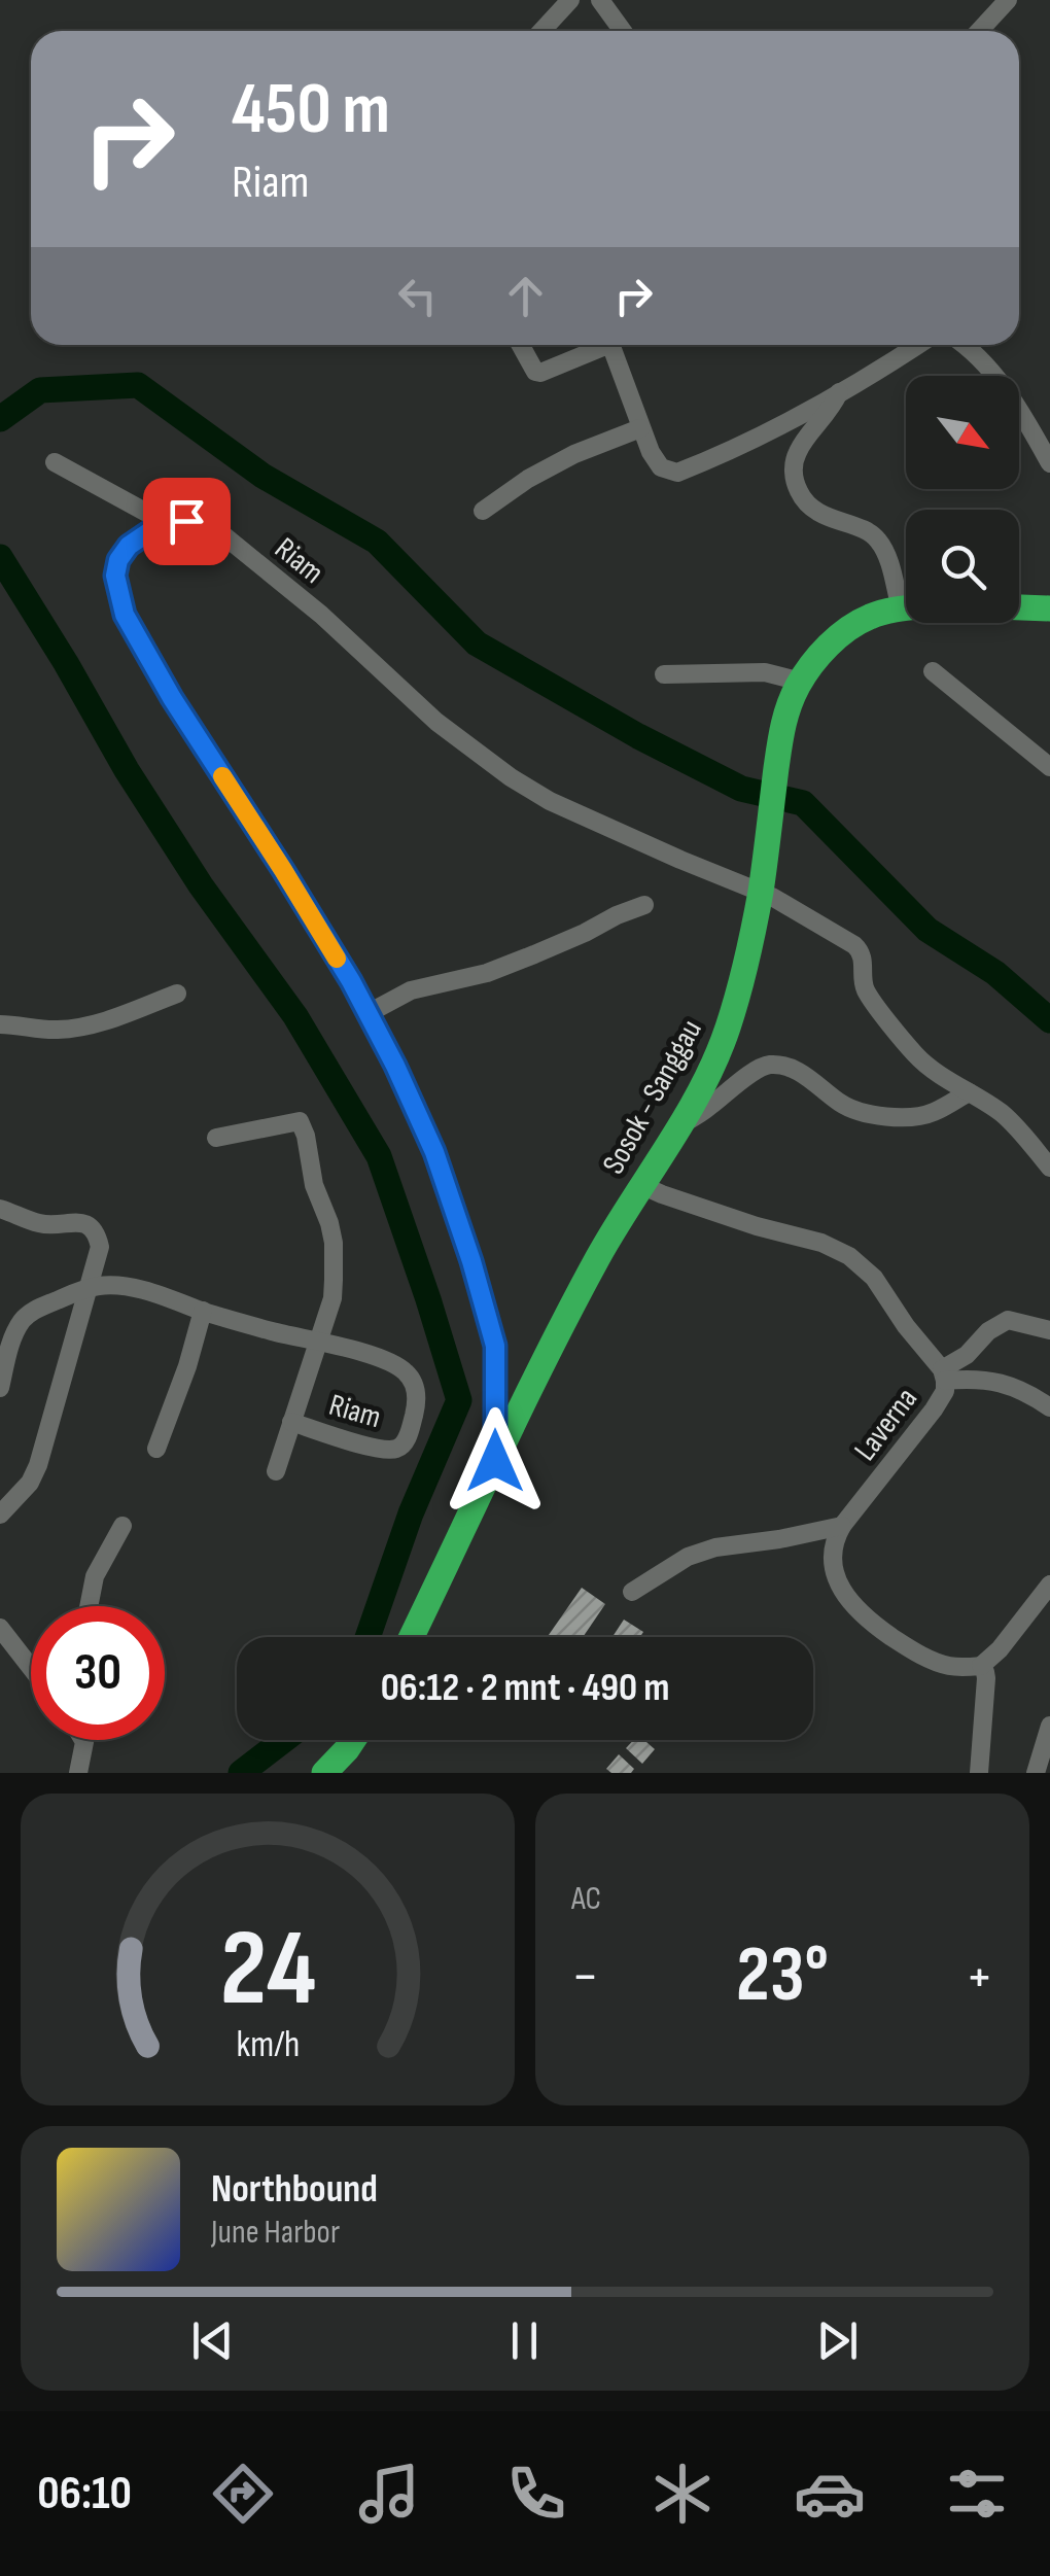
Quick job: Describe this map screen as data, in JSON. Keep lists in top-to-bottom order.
{
  "streets": {
    "highway": ["Sosok - Sanggau"],
    "street": ["Riam", "Laverna"]
  },
  "crossings": [
    ["Riam", "Sosok - Sanggau"],
    ["Sosok - Sanggau", "Laverna"]
  ],
  "north": "bottom right",
  "page": {
    "turn": ["450 m", "Riam"],
    "limit": "30",
    "trip": "06:12 · 2 mnt · 490 m",
    "tile": "AC",
    "heat": ["−", "23°", "+"],
    "song": ["Northbound", "June Harbor"],
    "tabs": "06:10",
    "gauge": ["24", "km/h"]
  }
}
